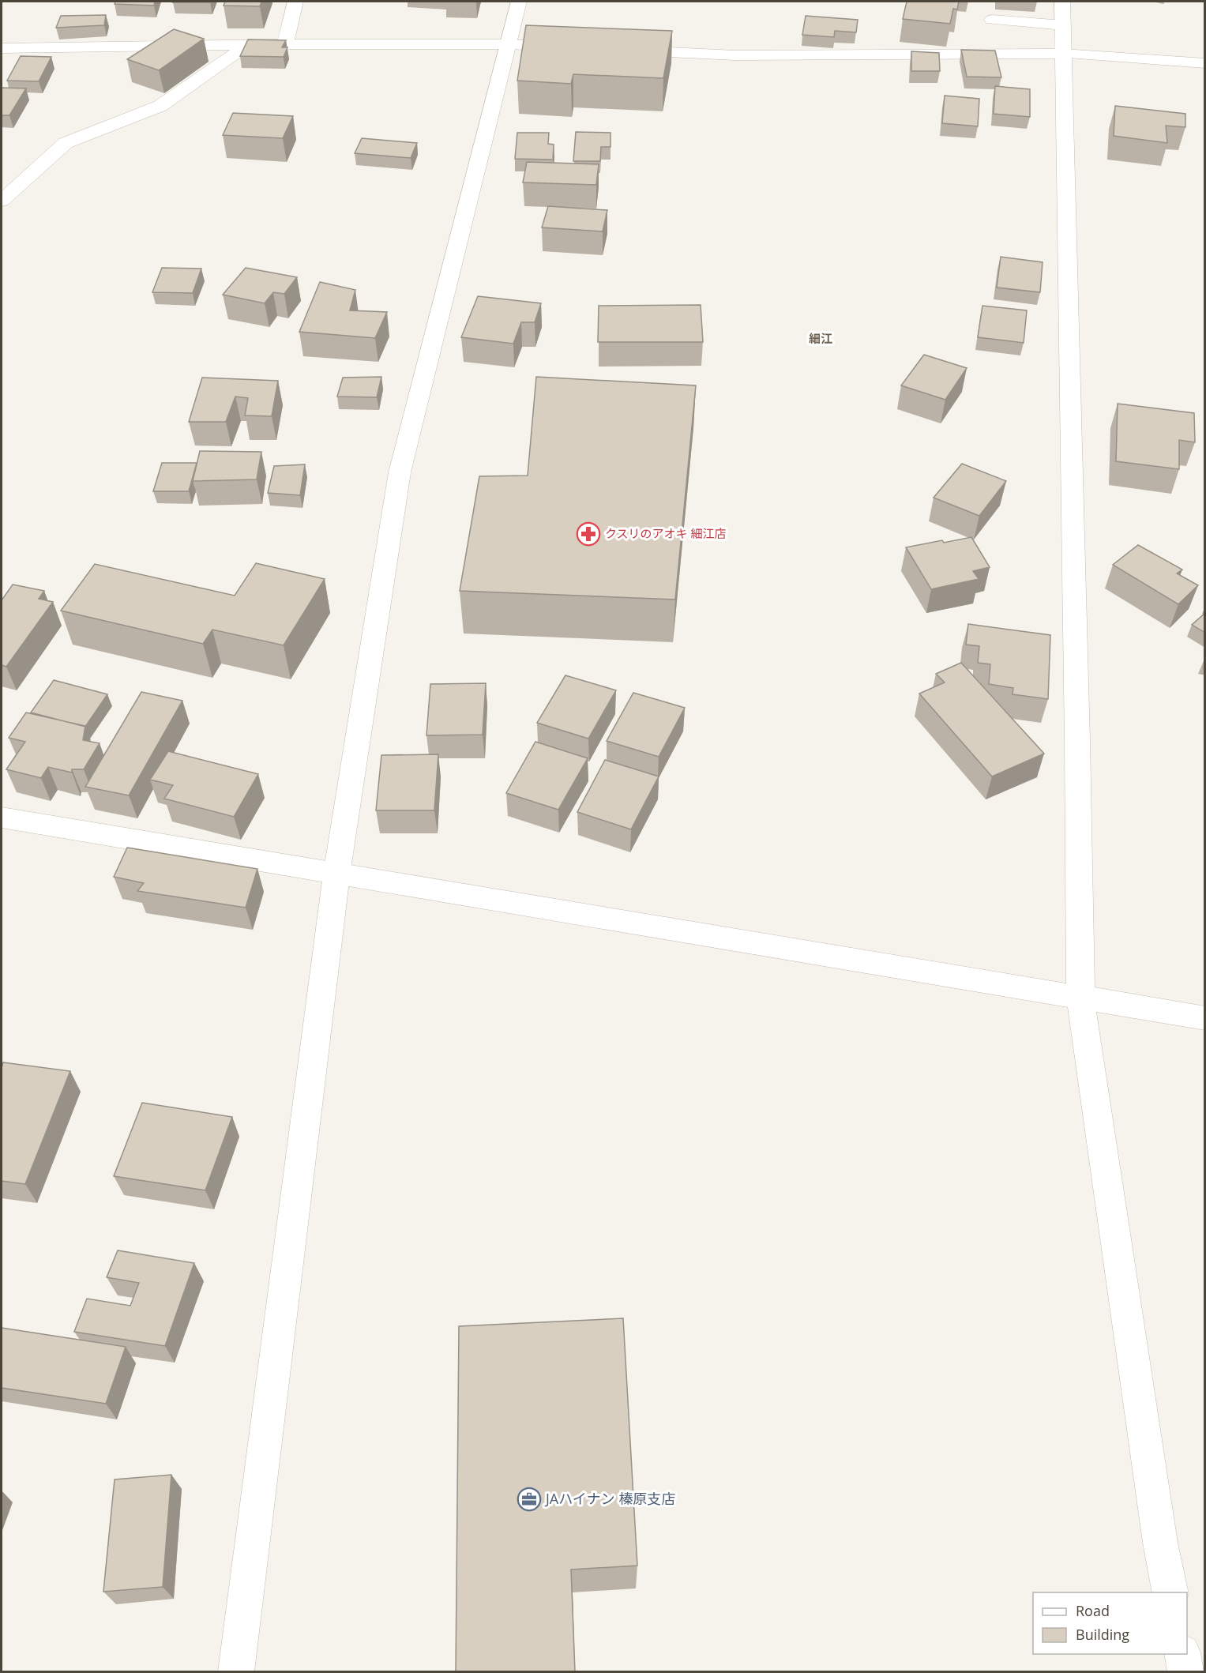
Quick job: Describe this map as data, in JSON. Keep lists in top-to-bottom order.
{
  "districts": ["細江"],
  "places": {
    "pharmacy": ["クスリのアオキ 細江店"],
    "office": ["JAハイナン 榛原支店"]
  },
  "legend": ["Road", "Building"]
}
